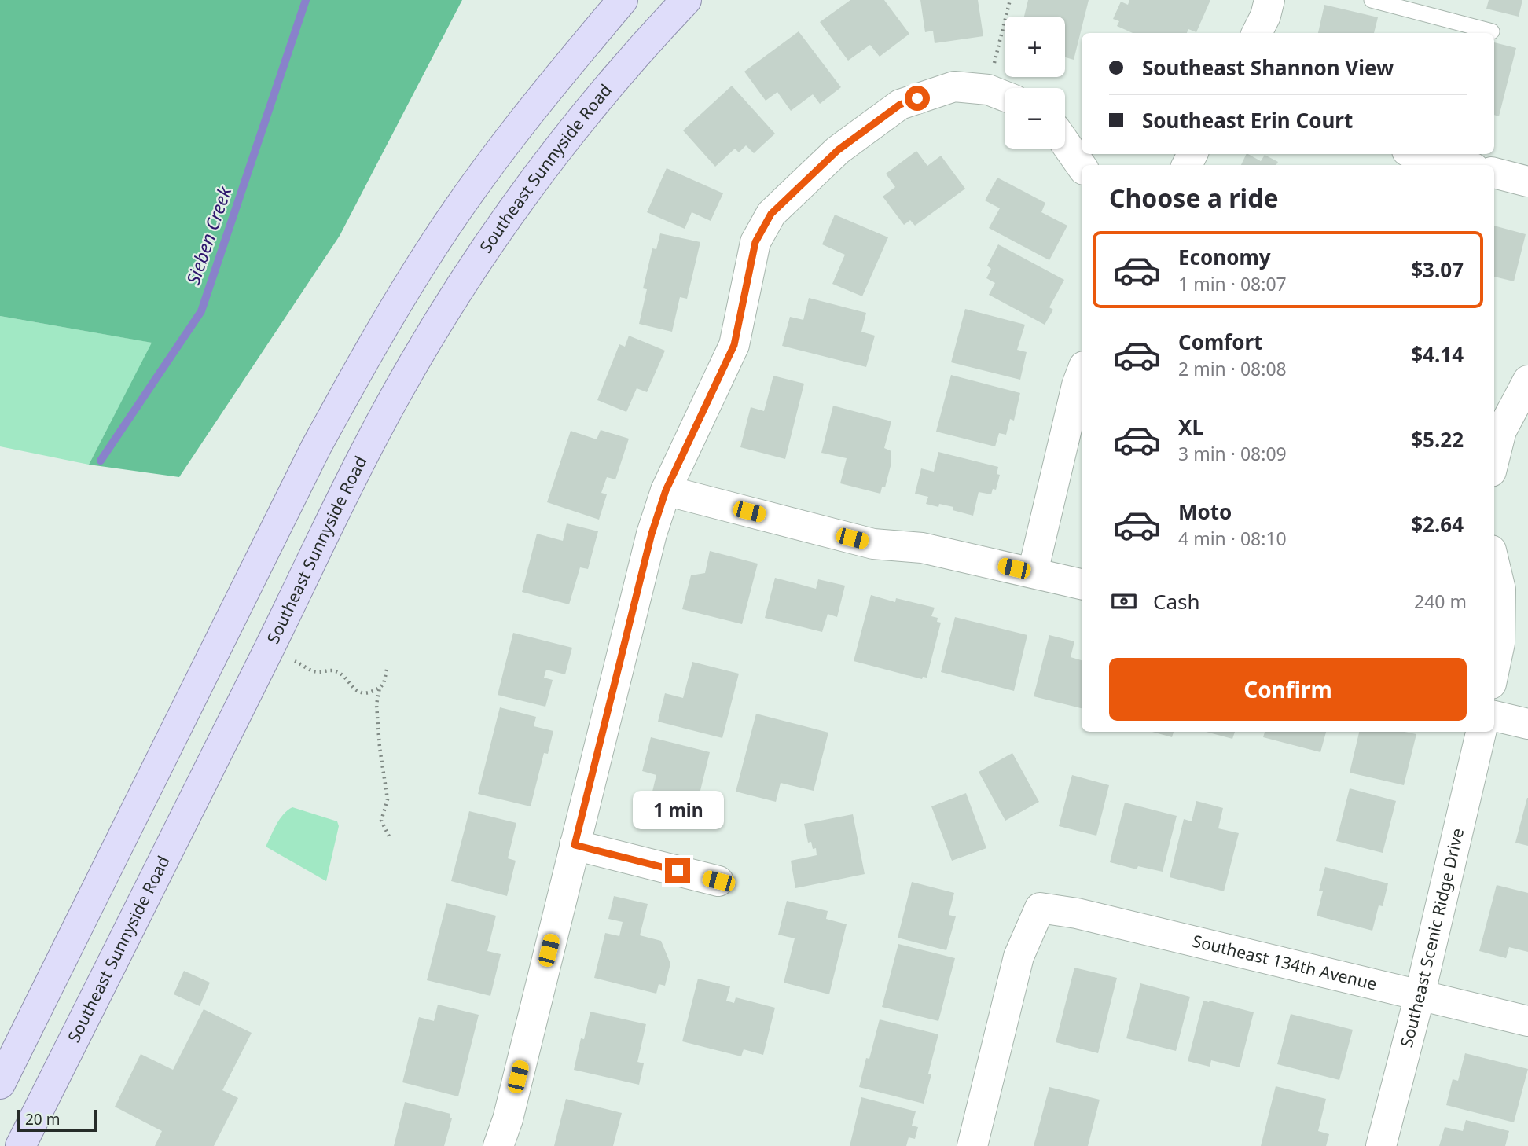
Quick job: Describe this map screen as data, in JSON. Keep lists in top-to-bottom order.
{
  "streets": {
    "main road": ["Southeast Sunnyside Road"],
    "street": ["Southeast Scenic Ridge Drive", "Southeast 134th Avenue"]
  },
  "crossings": [
    ["Southeast Scenic Ridge Drive", "Southeast 134th Avenue"]
  ],
  "water": ["Sieben Creek"],
  "scale_bar": "20 m",
  "page": {
    "map_buttons": ["+", "−"],
    "banner": ["Southeast Shannon View", "Southeast Erin Court"],
    "heading": "Choose a ride",
    "list": [
      {
        "name": "Economy",
        "note": "1 min · 08:07",
        "value": "$3.07"
      },
      {
        "name": "Comfort",
        "note": "2 min · 08:08",
        "value": "$4.14"
      },
      {
        "name": "XL",
        "note": "3 min · 08:09",
        "value": "$5.22"
      },
      {
        "name": "Moto",
        "note": "4 min · 08:10",
        "value": "$2.64"
      }
    ],
    "pay": ["Cash", "240 m"],
    "buttons": "Confirm",
    "bubble": "1 min",
    "scale": "20 m"
  }
}
